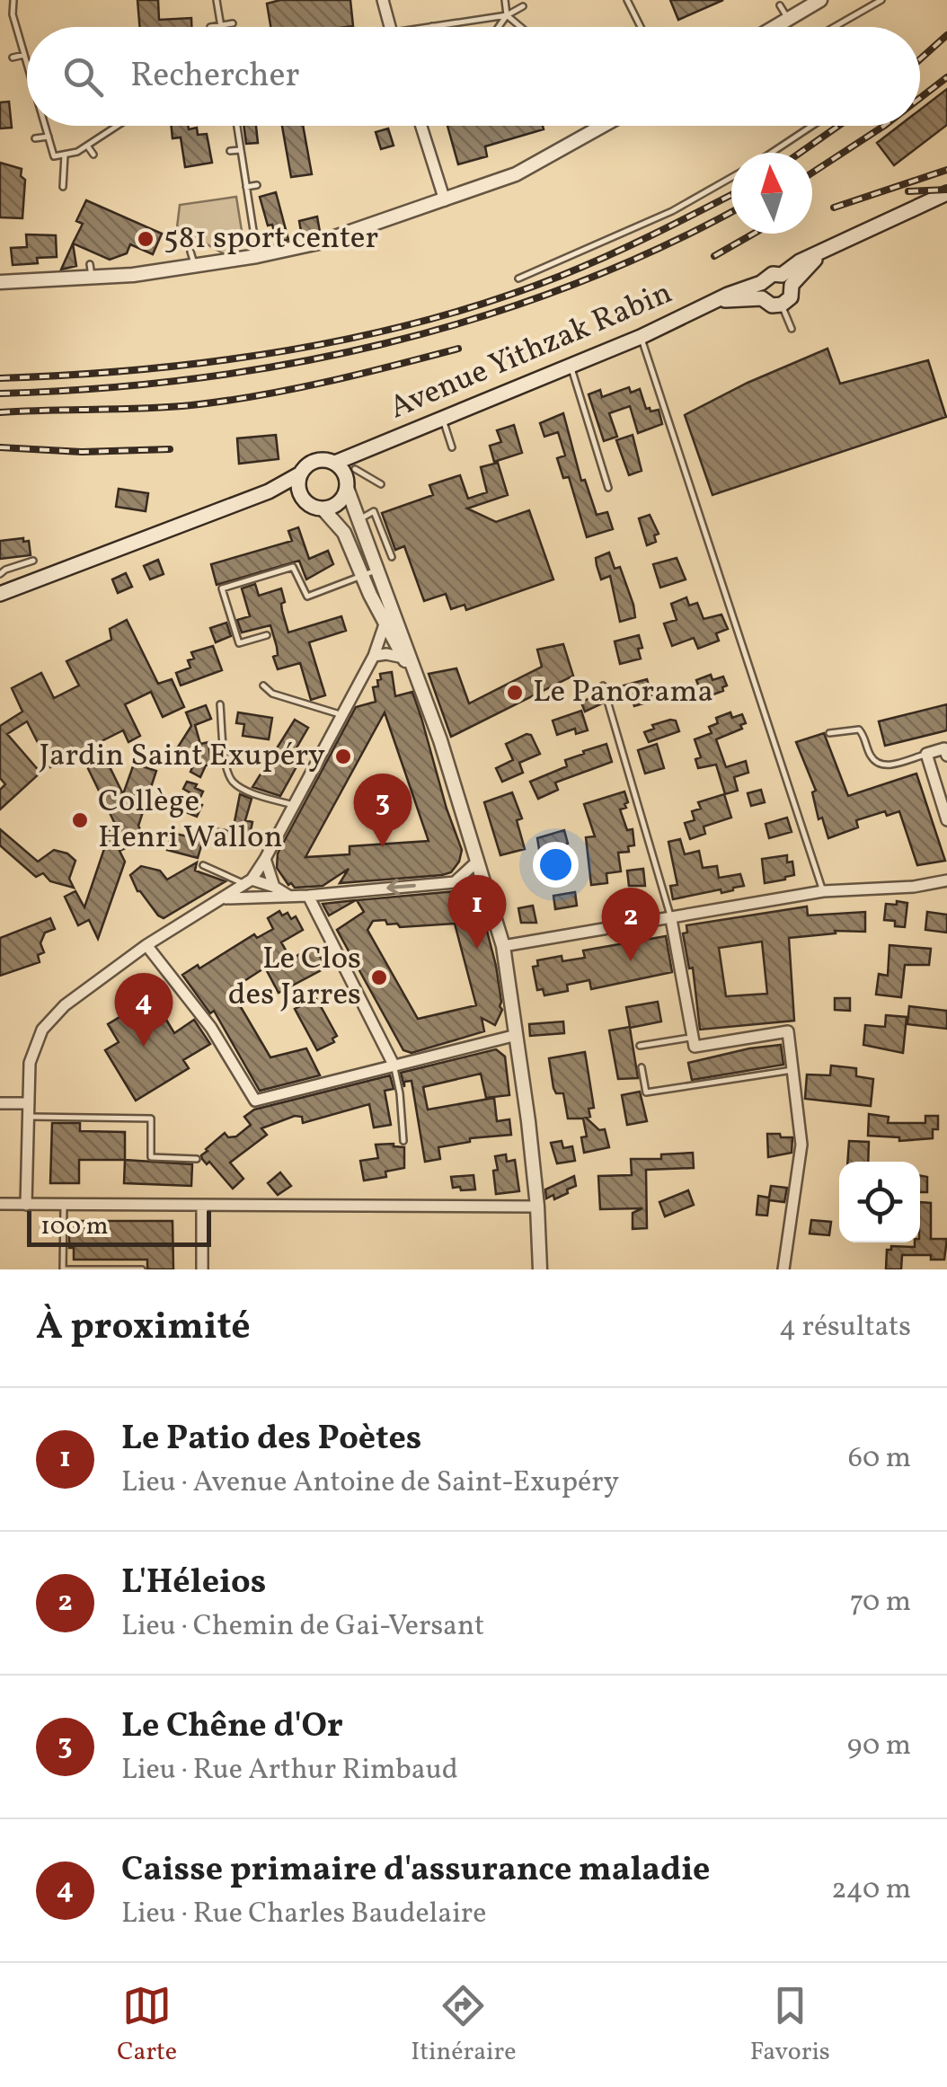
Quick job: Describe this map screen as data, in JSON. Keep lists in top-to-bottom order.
{
  "streets": {
    "main road": ["Avenue Yithzak Rabin"]
  },
  "places": [
    "581 sport center",
    "Le Panorama",
    "Jardin Saint Exupéry",
    "Collège Henri Wallon",
    "Le Clos des Jarres"
  ],
  "scale_bar": "100 m",
  "north": "top",
  "page": {
    "search": "Rechercher",
    "pins": [
      "3",
      "1",
      "2",
      "4"
    ],
    "scale": "100 m",
    "heading": ["À proximité", "4 résultats"],
    "list": [
      {
        "mark": "1",
        "name": "Le Patio des Poètes",
        "note": "Lieu · Avenue Antoine de Saint-Exupéry",
        "value": "60 m"
      },
      {
        "mark": "2",
        "name": "L'Héleios",
        "note": "Lieu · Chemin de Gai-Versant",
        "value": "70 m"
      },
      {
        "mark": "3",
        "name": "Le Chêne d'Or",
        "note": "Lieu · Rue Arthur Rimbaud",
        "value": "90 m"
      },
      {
        "mark": "4",
        "name": "Caisse primaire d'assurance maladie",
        "note": "Lieu · Rue Charles Baudelaire",
        "value": "240 m"
      }
    ],
    "nav": ["Carte", "Itinéraire", "Favoris"]
  }
}
